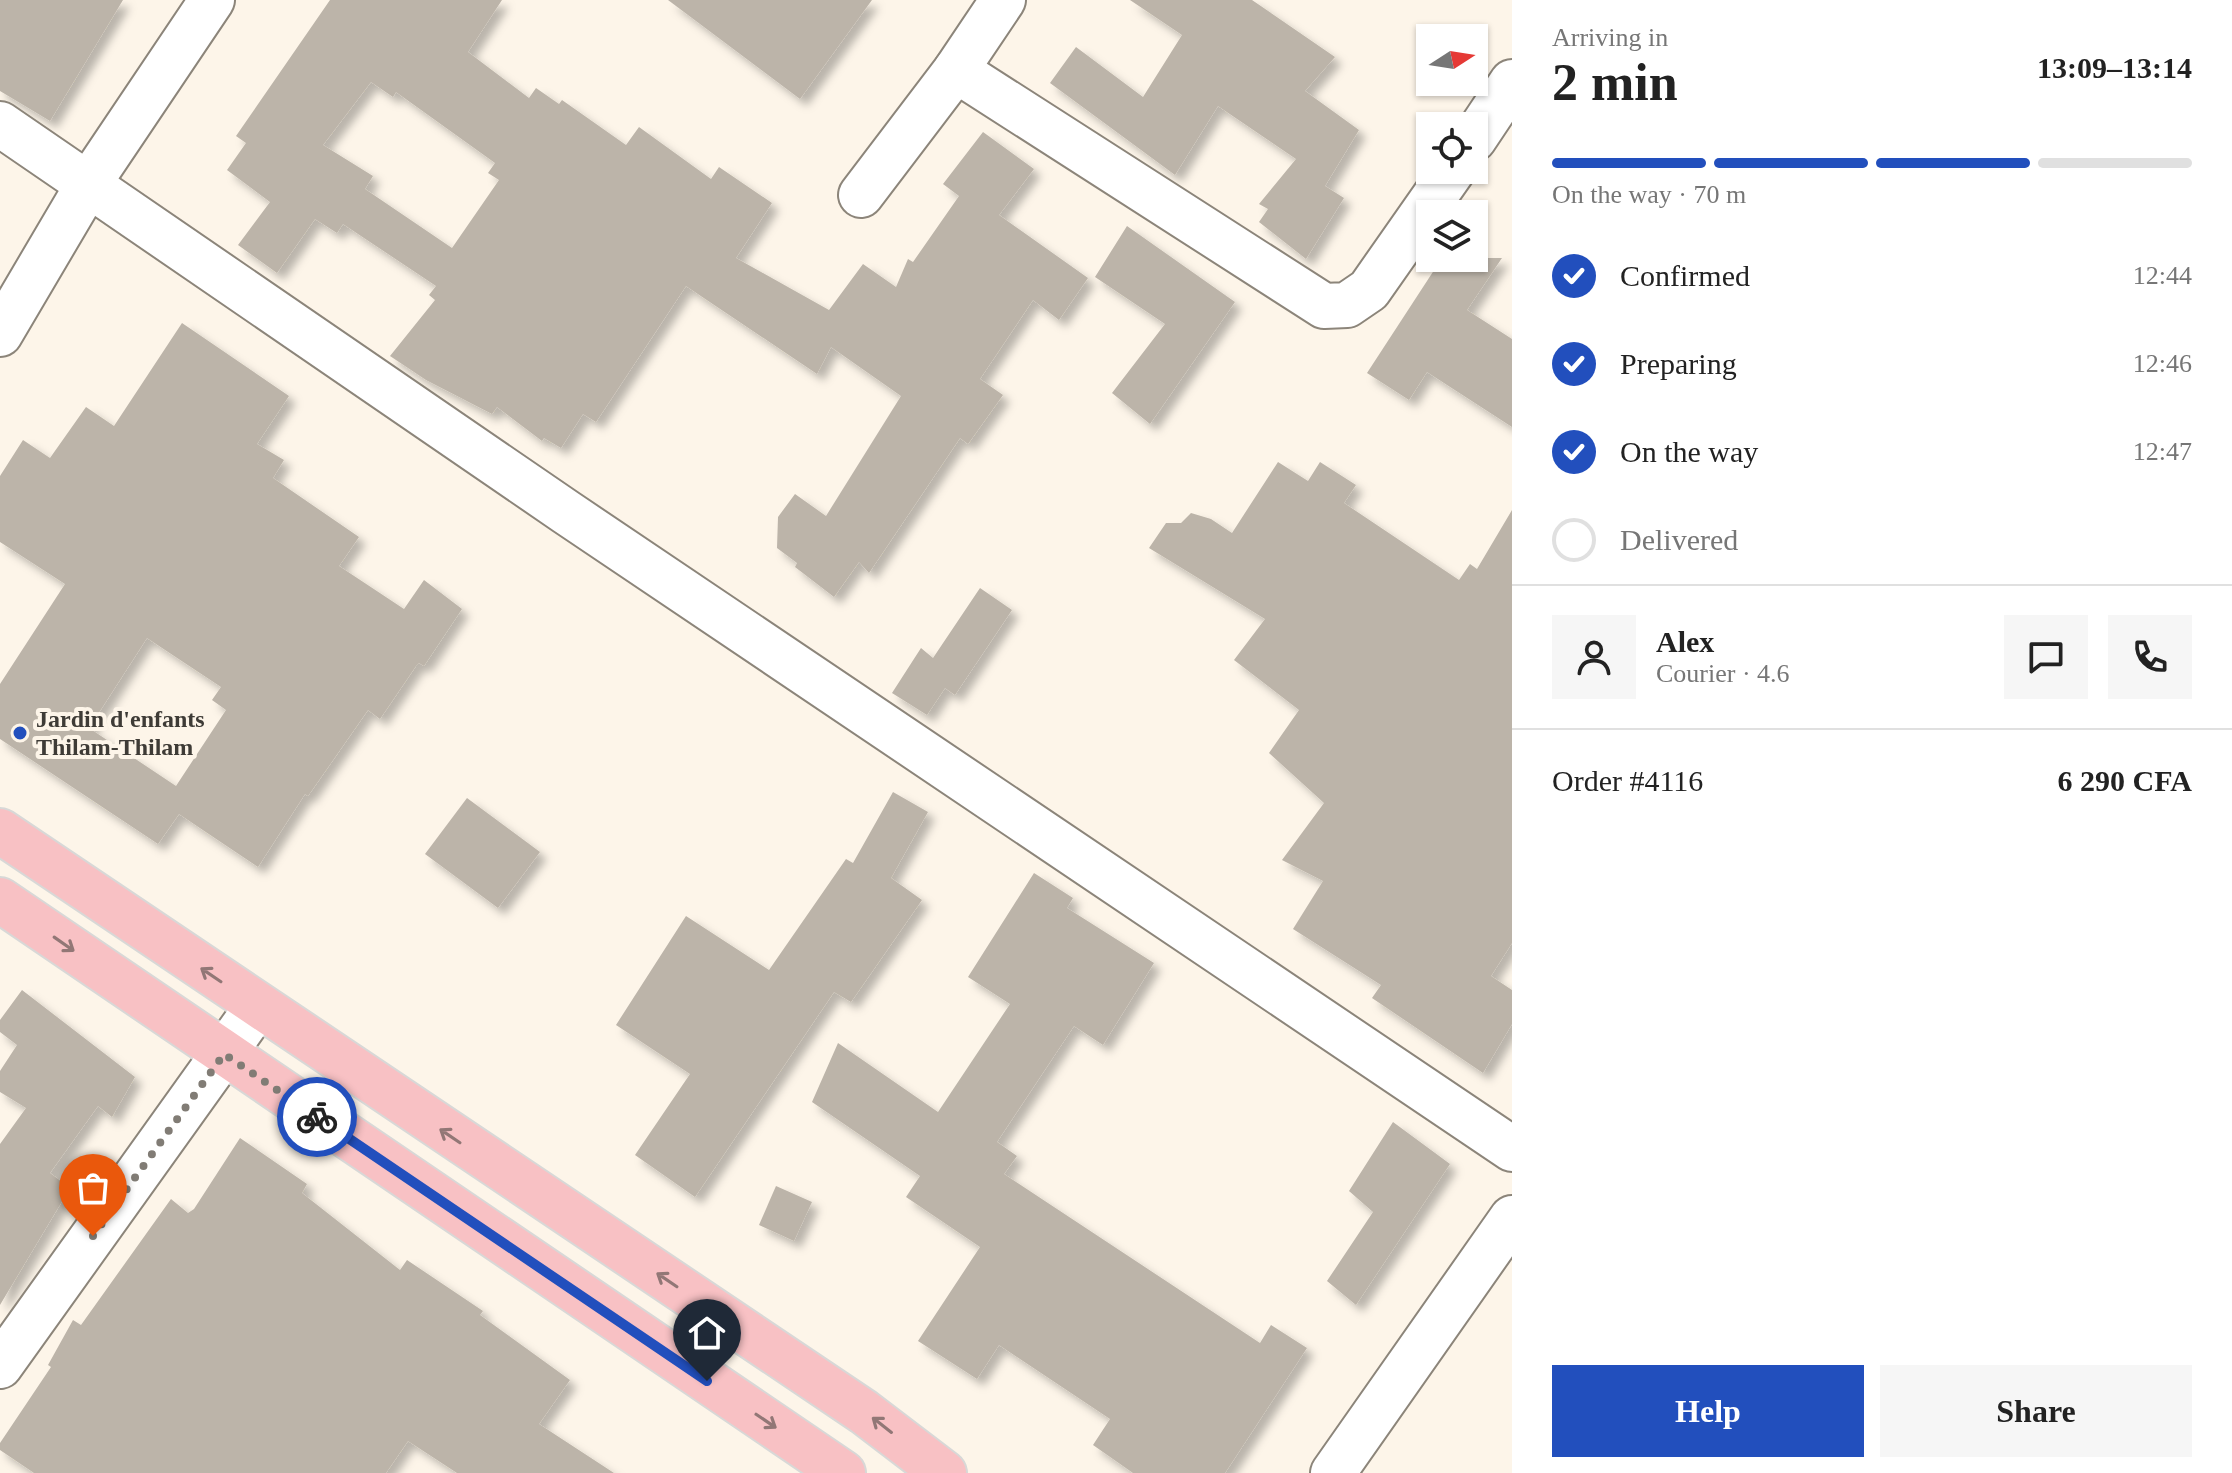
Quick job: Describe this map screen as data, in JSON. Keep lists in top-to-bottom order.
{
  "places": ["Jardin d'enfants Thilam-Thilam"],
  "north": "right",
  "page": {
    "heading": ["2 min", "Arriving in", "13:09–13:14"],
    "panel": [
      "Alex",
      "Courier · 4.6",
      "Order #4116",
      "6 290 CFA"
    ],
    "bar": "On the way · 70 m",
    "list": [
      ["Confirmed", "12:44"],
      ["Preparing", "12:46"],
      ["On the way", "12:47"],
      "Delivered"
    ],
    "buttons": ["Help", "Share"]
  }
}
